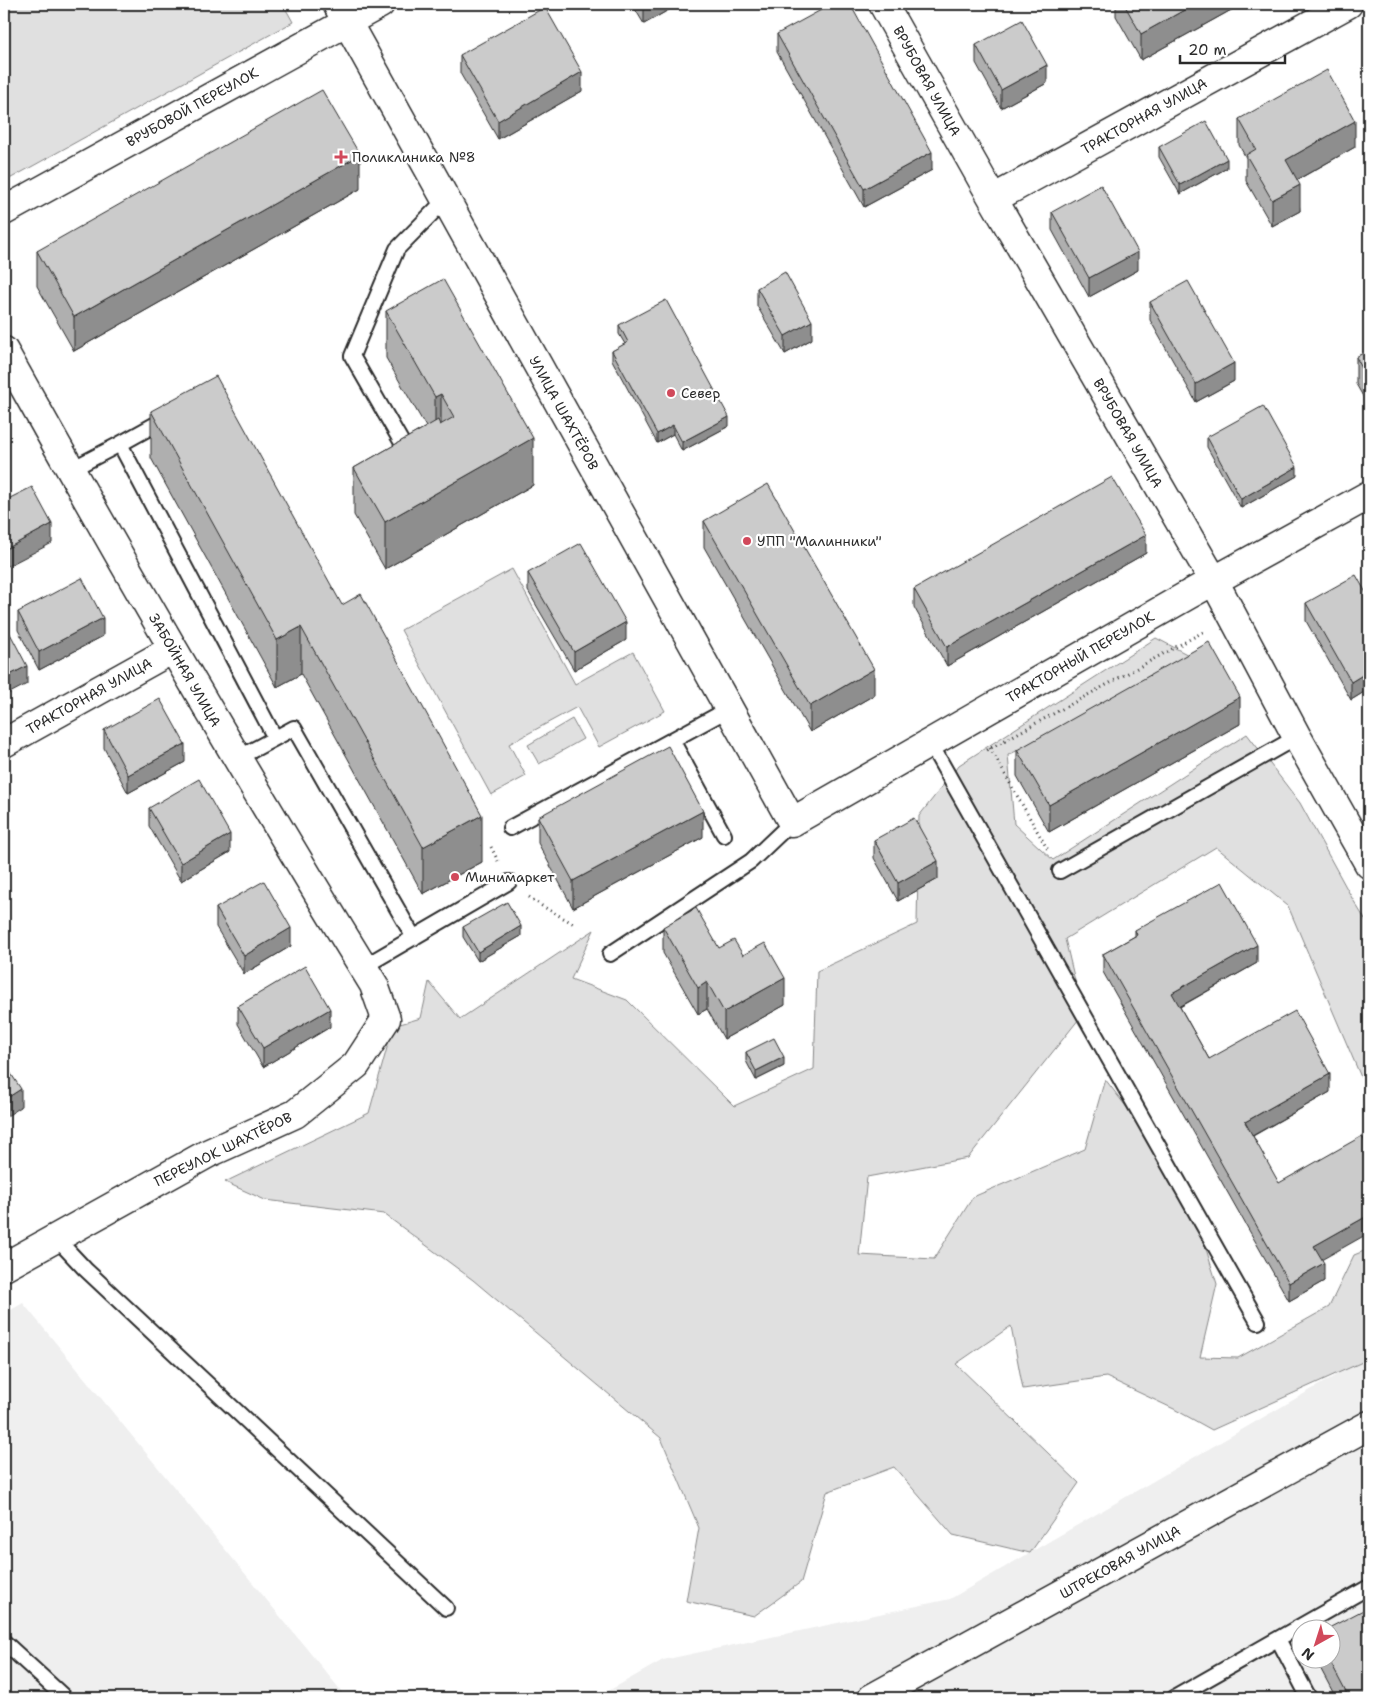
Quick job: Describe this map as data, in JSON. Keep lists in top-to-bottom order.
{
  "streets": {
    "street": [
      "ВРУБОВАЯ УЛИЦА",
      "ВРУБОВОЙ ПЕРЕУЛОК",
      "ТРАКТОРНАЯ УЛИЦА",
      "УЛИЦА ШАХТЁРОВ",
      "ТРАКТОРНЫЙ ПЕРЕУЛОК",
      "ЗАБОЙНАЯ УЛИЦА",
      "ПЕРЕУЛОК ШАХТЁРОВ",
      "ШТРЕКОВАЯ УЛИЦА"
    ]
  },
  "crossings": [
    ["ВРУБОВАЯ УЛИЦА", "ТРАКТОРНАЯ УЛИЦА"],
    ["ВРУБОВАЯ УЛИЦА", "ТРАКТОРНЫЙ ПЕРЕУЛОК"],
    ["ВРУБОВОЙ ПЕРЕУЛОК", "УЛИЦА ШАХТЁРОВ"],
    ["ТРАКТОРНАЯ УЛИЦА", "ЗАБОЙНАЯ УЛИЦА"],
    ["УЛИЦА ШАХТЁРОВ", "ТРАКТОРНЫЙ ПЕРЕУЛОК"],
    ["ЗАБОЙНАЯ УЛИЦА", "ПЕРЕУЛОК ШАХТЁРОВ"]
  ],
  "places": {
    "health": ["Поликлиника №8"],
    "other": ["Север", "УПП \"Малинники\"", "Минимаркет"]
  },
  "scale_bar": "20 m",
  "north": "bottom left"
}
